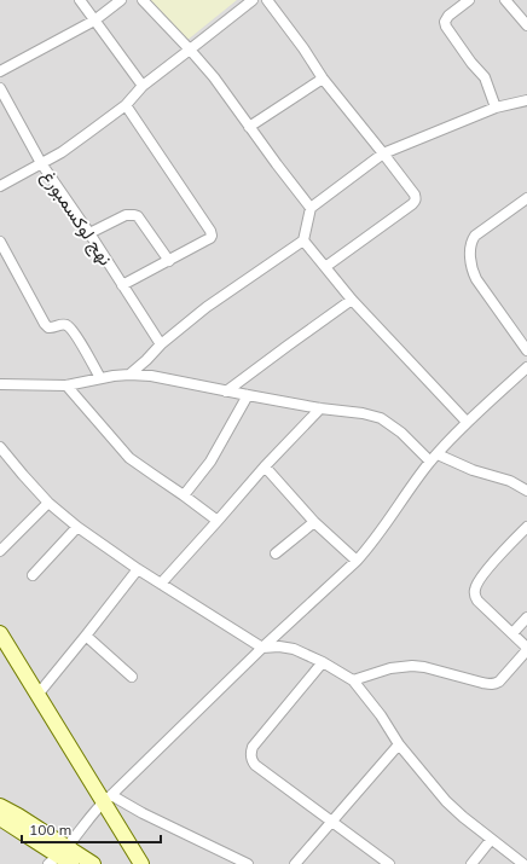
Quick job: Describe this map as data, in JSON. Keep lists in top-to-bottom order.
{
  "streets": {
    "street": ["نهج لوكسمبورغ"]
  },
  "scale_bar": "100 m"
}
